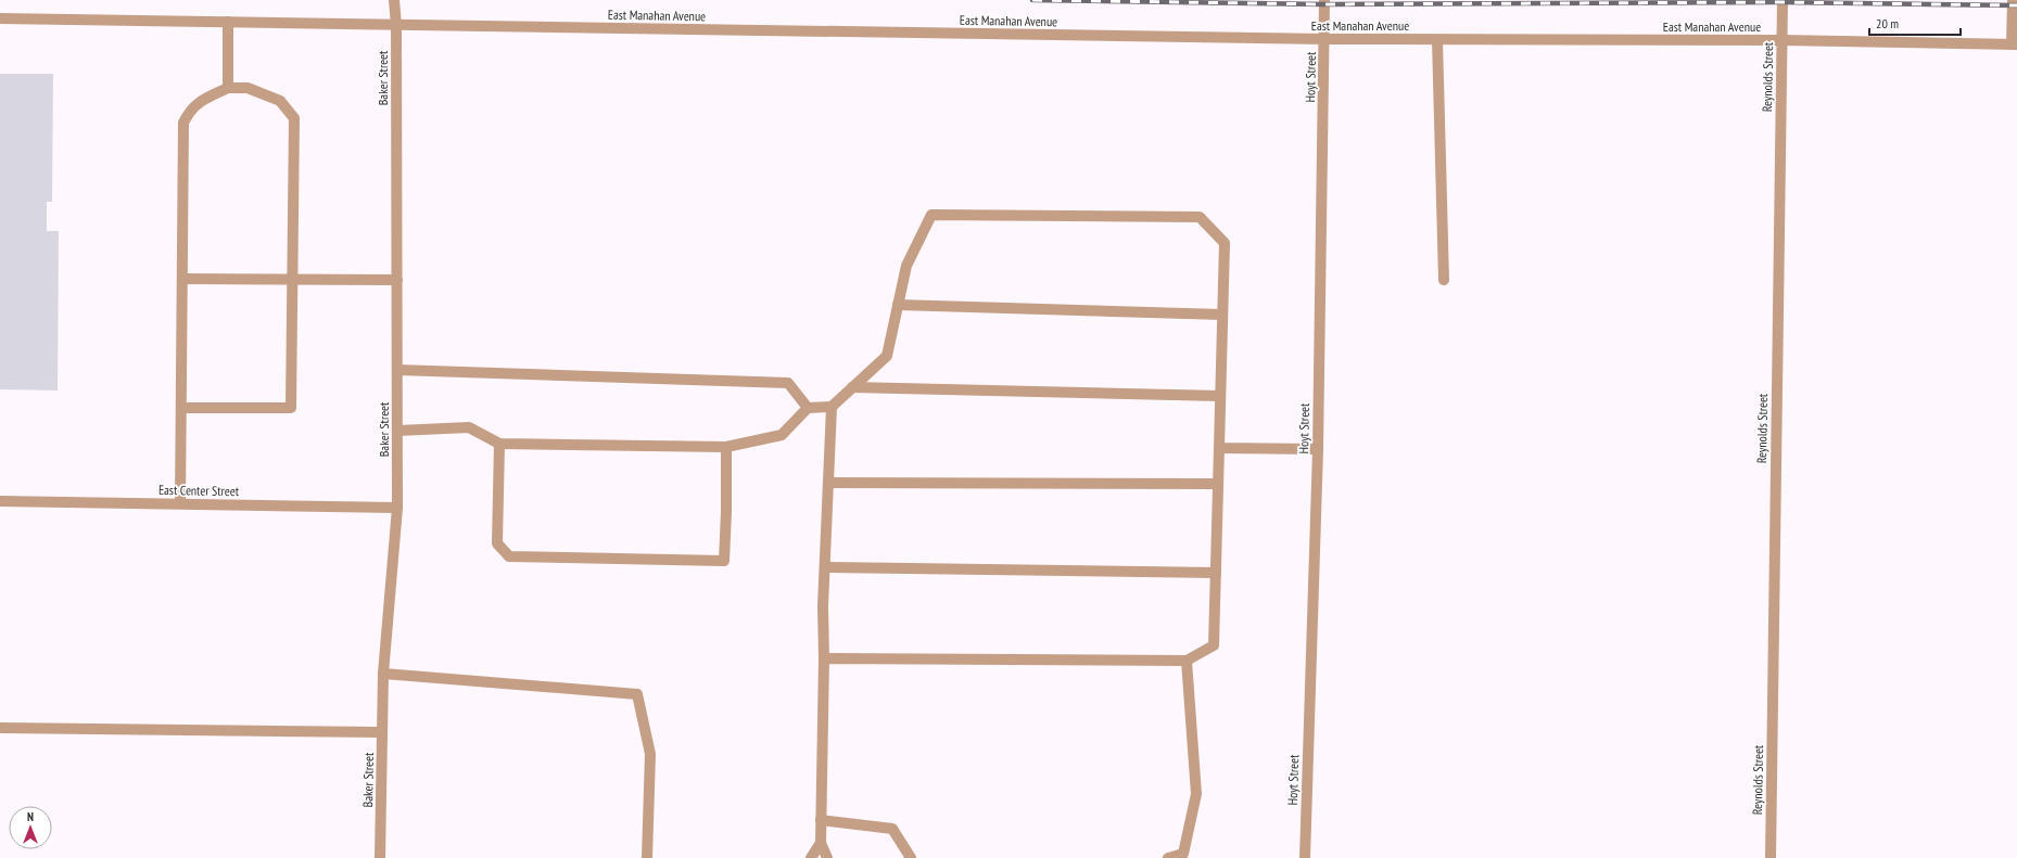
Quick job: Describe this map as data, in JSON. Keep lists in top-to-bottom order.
{
  "streets": {
    "street": [
      "East Manahan Avenue",
      "Hoyt Street",
      "Reynolds Street",
      "Baker Street",
      "East Center Street"
    ]
  },
  "crossings": [
    ["East Manahan Avenue", "Hoyt Street"],
    ["East Manahan Avenue", "Reynolds Street"],
    ["East Manahan Avenue", "Baker Street"],
    ["Baker Street", "East Center Street"]
  ],
  "scale_bar": "20 m",
  "north": "top"
}
